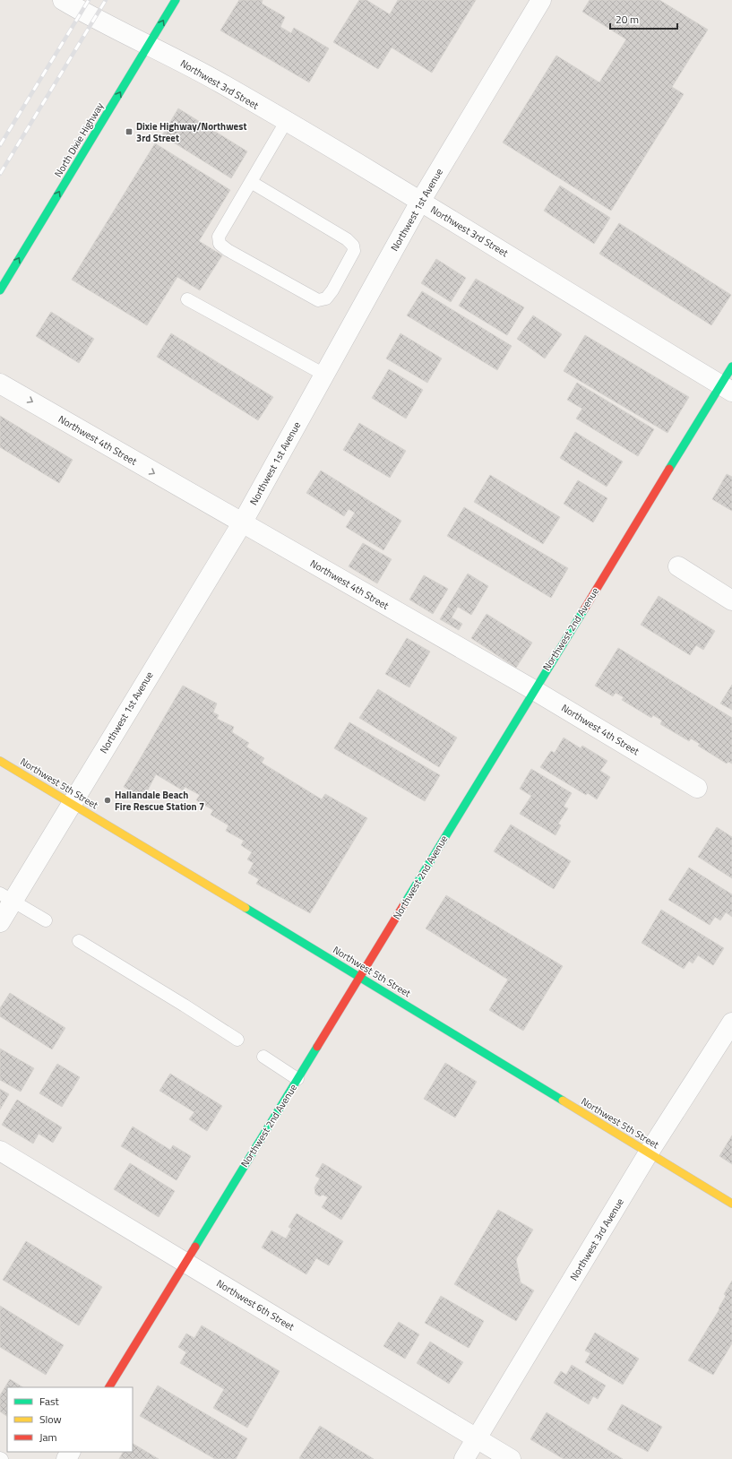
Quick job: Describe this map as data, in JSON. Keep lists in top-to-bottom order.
{
  "streets": {
    "street": [
      "Northwest 3rd Street",
      "North Dixie Highway",
      "Northwest 1st Avenue",
      "Northwest 4th Street",
      "Northwest 2nd Avenue",
      "Northwest 5th Street",
      "Northwest 3rd Avenue",
      "Northwest 6th Street"
    ]
  },
  "crossings": [
    ["Northwest 3rd Street", "North Dixie Highway"],
    ["Northwest 3rd Street", "Northwest 1st Avenue"],
    ["Northwest 3rd Street", "Northwest 2nd Avenue"],
    ["Northwest 1st Avenue", "Northwest 4th Street"],
    ["Northwest 1st Avenue", "Northwest 5th Street"],
    ["Northwest 4th Street", "Northwest 2nd Avenue"],
    ["Northwest 2nd Avenue", "Northwest 5th Street"],
    ["Northwest 2nd Avenue", "Northwest 6th Street"],
    ["Northwest 5th Street", "Northwest 3rd Avenue"],
    ["Northwest 3rd Avenue", "Northwest 6th Street"]
  ],
  "one_way": ["North Dixie Highway"],
  "places": {
    "transit": ["Dixie Highway/Northwest 3rd Street"],
    "other": ["Hallandale Beach Fire Rescue Station 7"]
  },
  "legend": ["Fast", "Slow", "Jam"],
  "scale_bar": "20 m"
}
